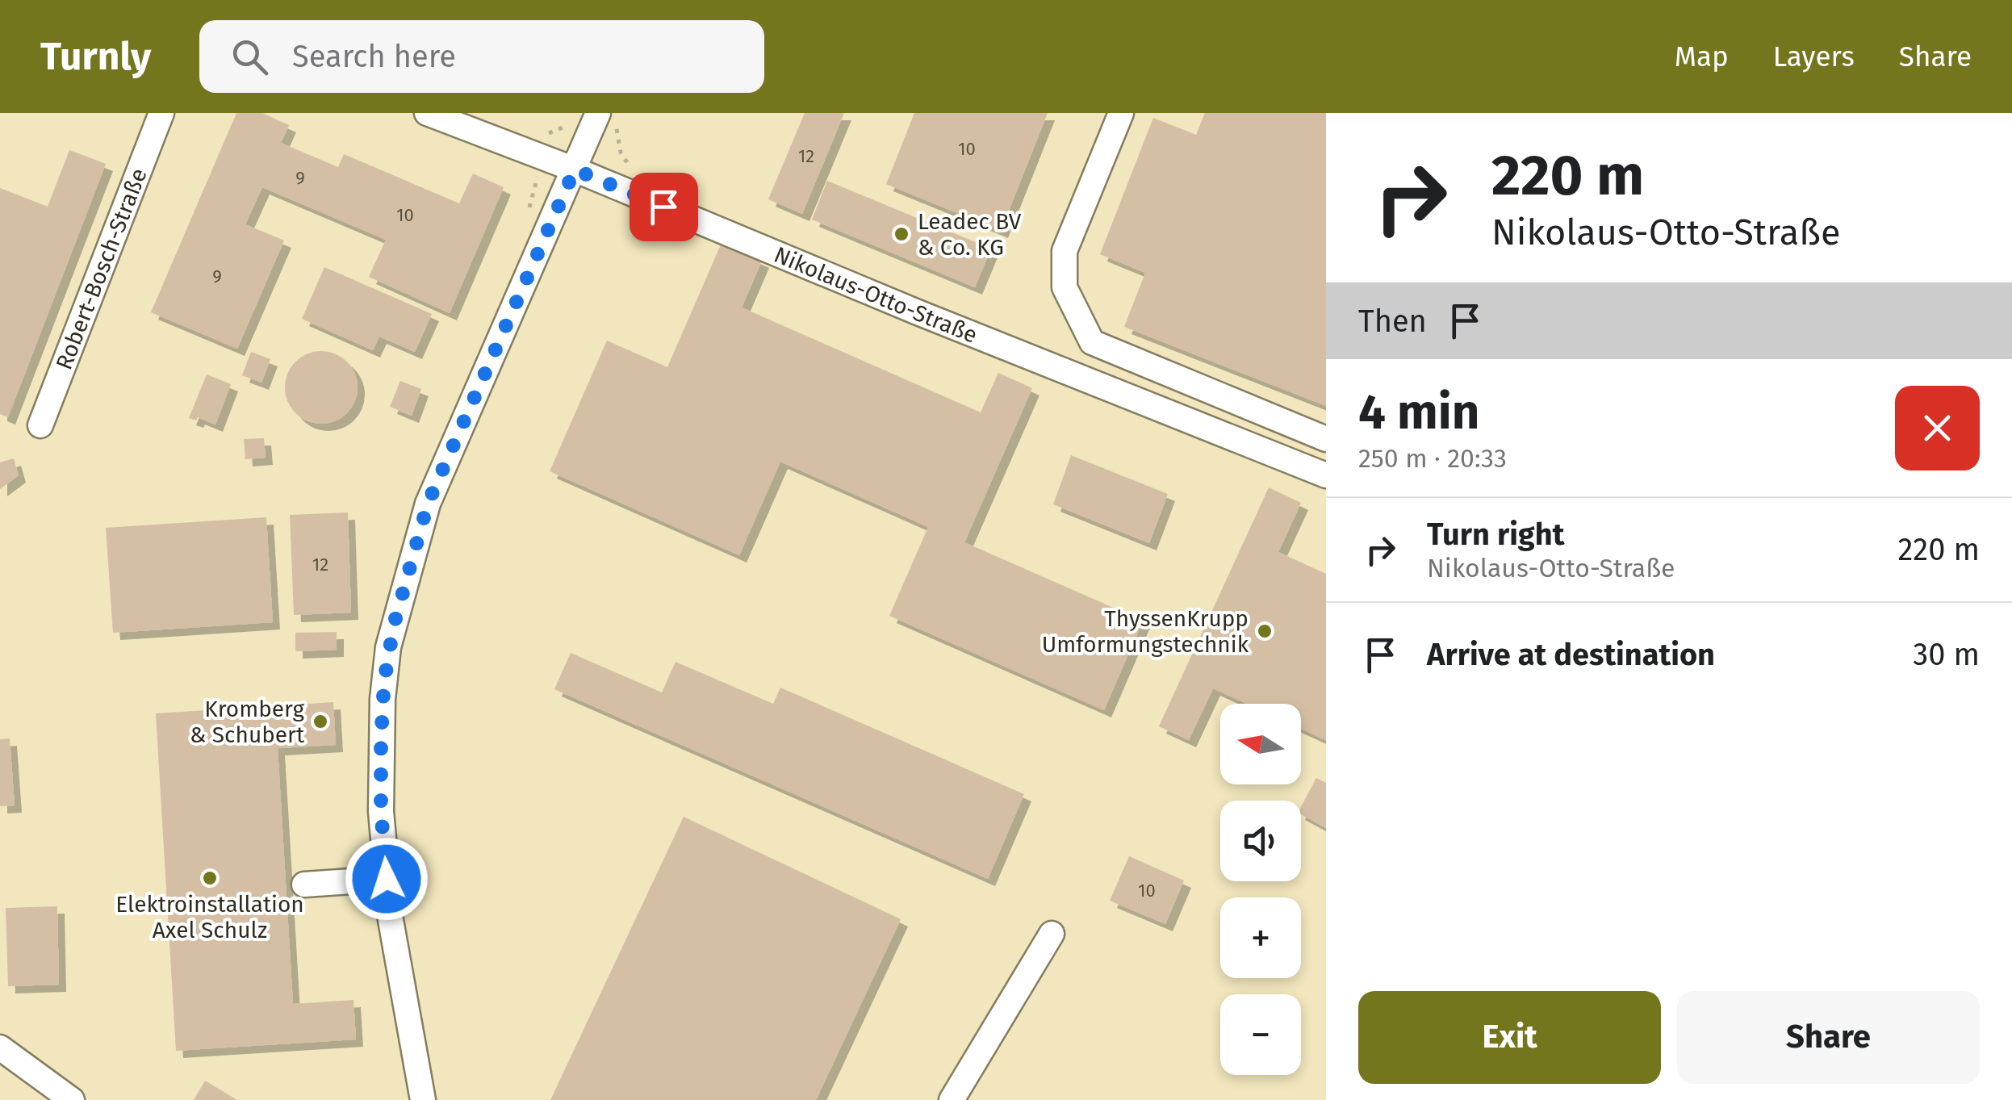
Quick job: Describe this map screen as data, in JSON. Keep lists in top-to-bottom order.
{
  "streets": {
    "street": ["Robert-Bosch-Straße", "Nikolaus-Otto-Straße"]
  },
  "places": [
    "Leadec BV & Co. KG",
    "ThyssenKrupp Umformungstechnik",
    "Kromberg & Schubert",
    "Elektroinstallation Axel Schulz"
  ],
  "house_numbers": [
    "10",
    "12",
    "9",
    "10",
    "9",
    "12",
    "10"
  ],
  "north": "left",
  "page": {
    "header": "Turnly",
    "search": "Search here",
    "nav": ["Map", "Layers", "Share"],
    "turn": ["220 m", "Nikolaus-Otto-Straße"],
    "then": "Then",
    "heading": ["4 min", "250 m · 20:33"],
    "list": [
      {
        "name": "Turn right",
        "note": "Nikolaus-Otto-Straße",
        "value": "220 m"
      },
      {
        "name": "Arrive at destination",
        "value": "30 m"
      }
    ],
    "map_buttons": ["+", "−"],
    "buttons": ["Exit", "Share"]
  }
}
